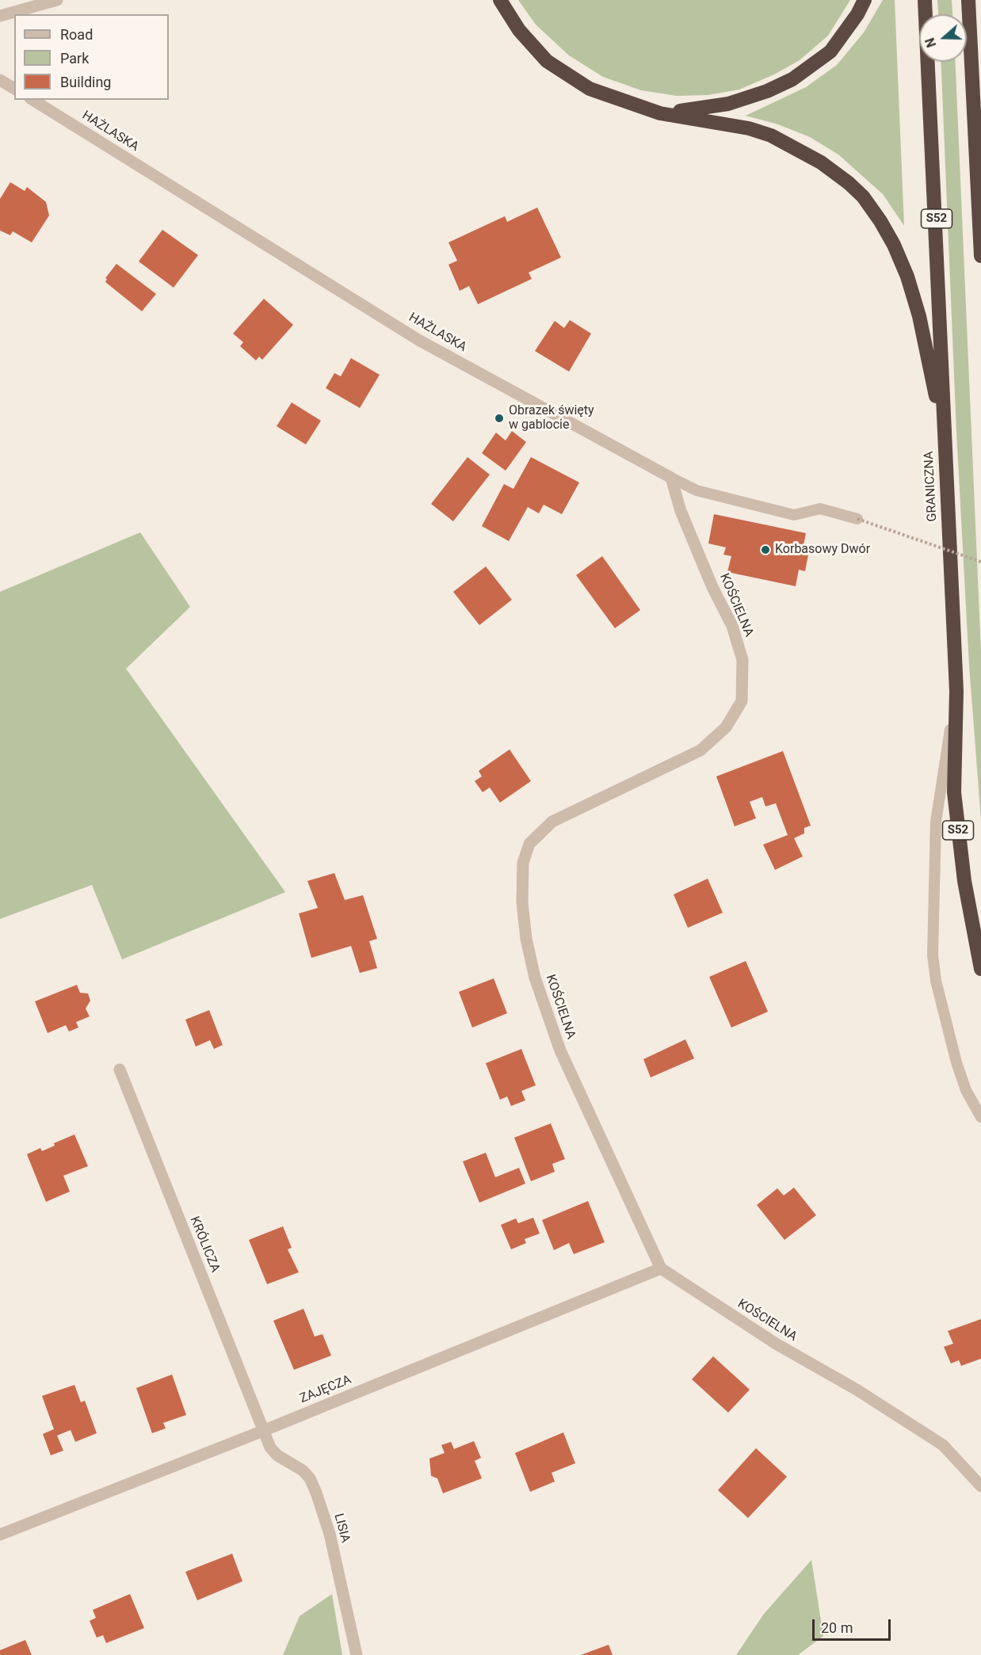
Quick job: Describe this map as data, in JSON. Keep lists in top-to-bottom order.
{
  "streets": {
    "highway": ["S52", "GRANICZNA"],
    "street": [
      "HAŻLASKA",
      "KOŚCIELNA",
      "KRÓLICZA",
      "ZAJĘCZA",
      "LISIA"
    ]
  },
  "crossings": [
    ["HAŻLASKA", "KOŚCIELNA"],
    ["KOŚCIELNA", "ZAJĘCZA"],
    ["KRÓLICZA", "ZAJĘCZA"],
    ["KRÓLICZA", "LISIA"],
    ["ZAJĘCZA", "LISIA"]
  ],
  "places": ["Obrazek święty w gablocie", "Korbasowy Dwór"],
  "legend": ["Road", "Park", "Building"],
  "scale_bar": "20 m",
  "north": "left"
}
